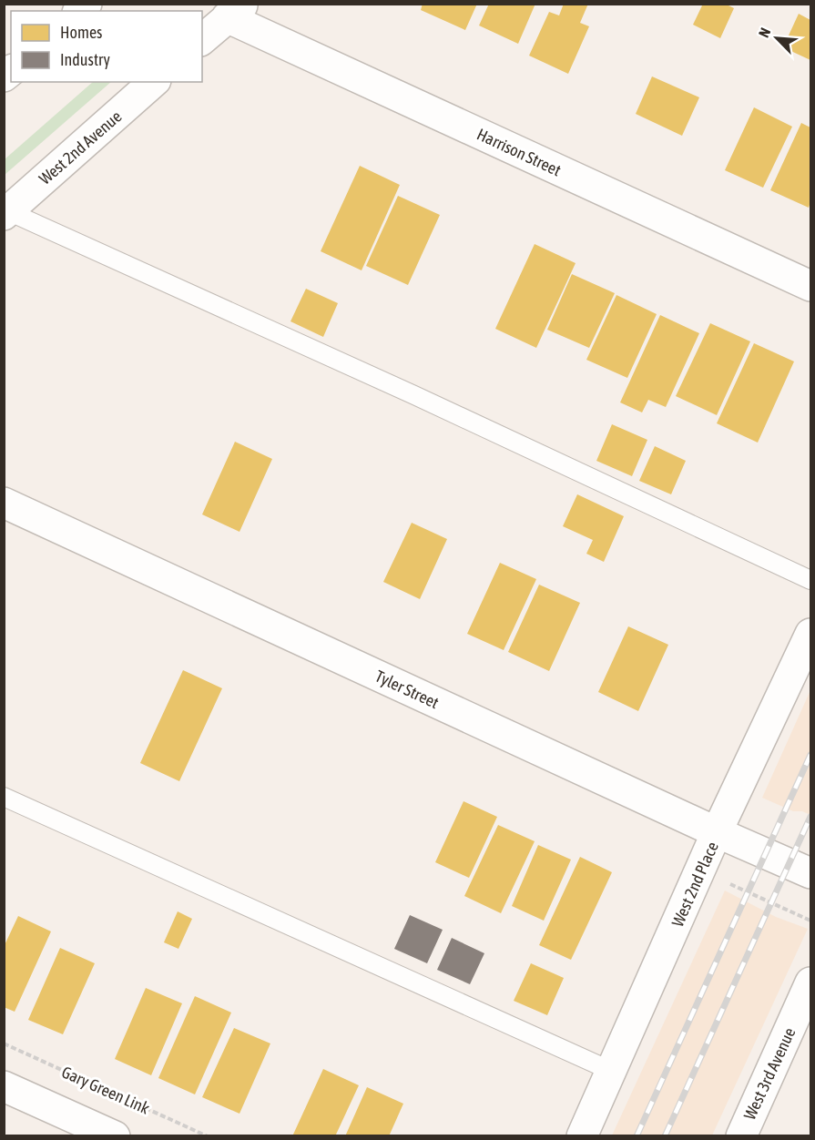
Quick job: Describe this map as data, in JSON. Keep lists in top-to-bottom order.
{
  "streets": {
    "main road": [
      "West 2nd Avenue",
      "Harrison Street",
      "Tyler Street",
      "West 2nd Place",
      "West 3rd Avenue"
    ],
    "path": ["Gary Green Link"]
  },
  "crossings": [
    ["Tyler Street", "West 2nd Place"]
  ],
  "legend": ["Homes", "Industry"],
  "north": "top left"
}
